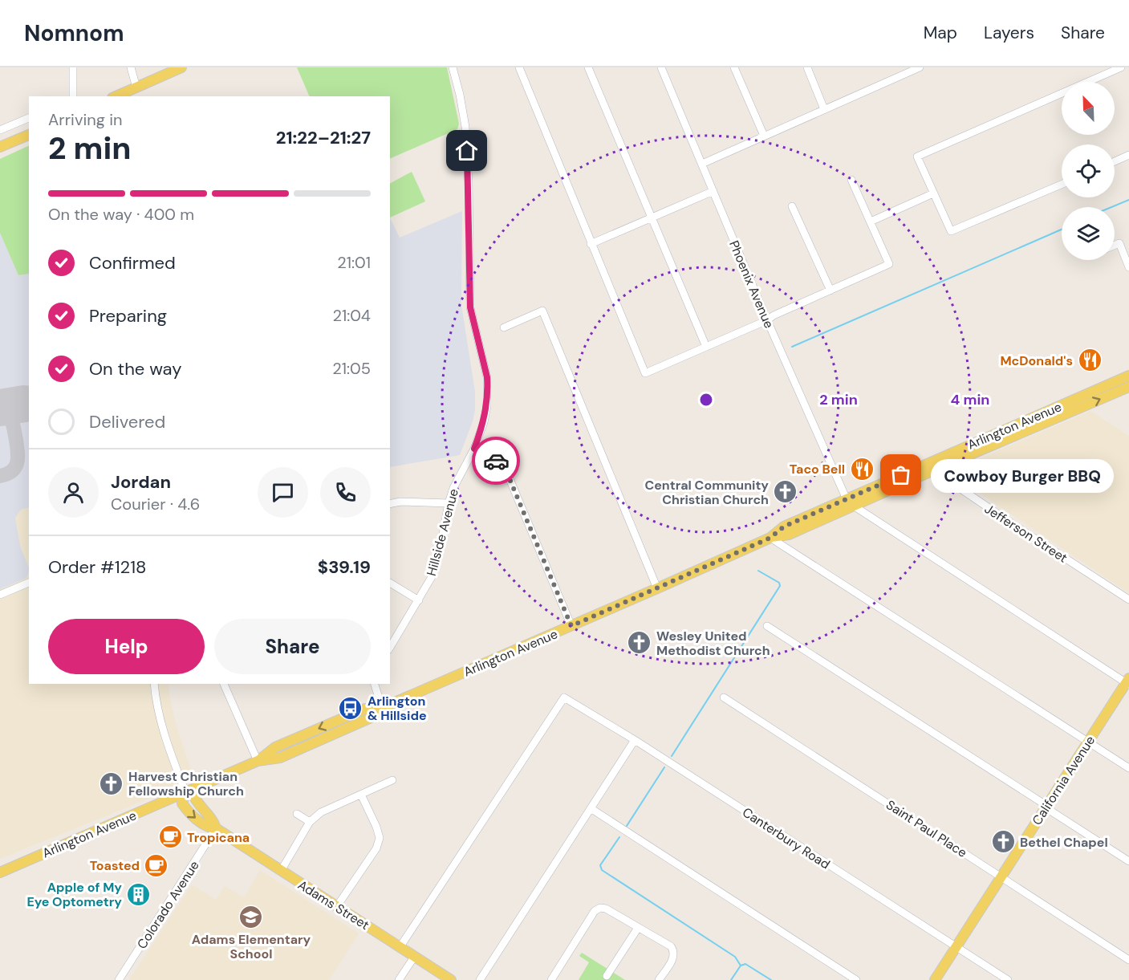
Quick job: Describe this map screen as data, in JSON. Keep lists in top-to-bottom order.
{
  "streets": {
    "main road": ["Arlington Avenue", "California Avenue", "Adams Street"],
    "street": [
      "Phoenix Avenue",
      "Hillside Avenue",
      "Jefferson Street",
      "Saint Paul Place",
      "Canterbury Road",
      "Colorado Avenue"
    ]
  },
  "crossings": [
    ["Phoenix Avenue", "Arlington Avenue"],
    ["Arlington Avenue", "Jefferson Street"],
    ["Arlington Avenue", "Adams Street"],
    ["California Avenue", "Saint Paul Place"],
    ["California Avenue", "Canterbury Road"],
    ["Canterbury Road", "Adams Street"],
    ["Colorado Avenue", "Adams Street"]
  ],
  "places": {
    "restaurant": ["McDonald's", "Taco Bell"],
    "other": ["Cowboy Burger BBQ"],
    "church": [
      "Central Community Christian Church",
      "Wesley United Methodist Church",
      "Harvest Christian Fellowship Church",
      "Bethel Chapel"
    ],
    "bus stop": ["Arlington & Hillside"],
    "cafe": ["Tropicana", "Toasted"],
    "building": ["Apple of My Eye Optometry"],
    "school or university": ["Adams Elementary School"]
  },
  "north": "top left",
  "page": {
    "header": "Nomnom",
    "nav": ["Map", "Layers", "Share"],
    "heading": ["2 min", "Arriving in", "21:22–21:27"],
    "panel": [
      "Jordan",
      "Courier · 4.6",
      "Order #1218",
      "$39.19"
    ],
    "bar": "On the way · 400 m",
    "list": [
      ["Confirmed", "21:01"],
      ["Preparing", "21:04"],
      ["On the way", "21:05"],
      "Delivered"
    ],
    "bubble": "Cowboy Burger BBQ",
    "buttons": ["Help", "Share"]
  },
  "rings": ["2 min", "4 min"]
}
